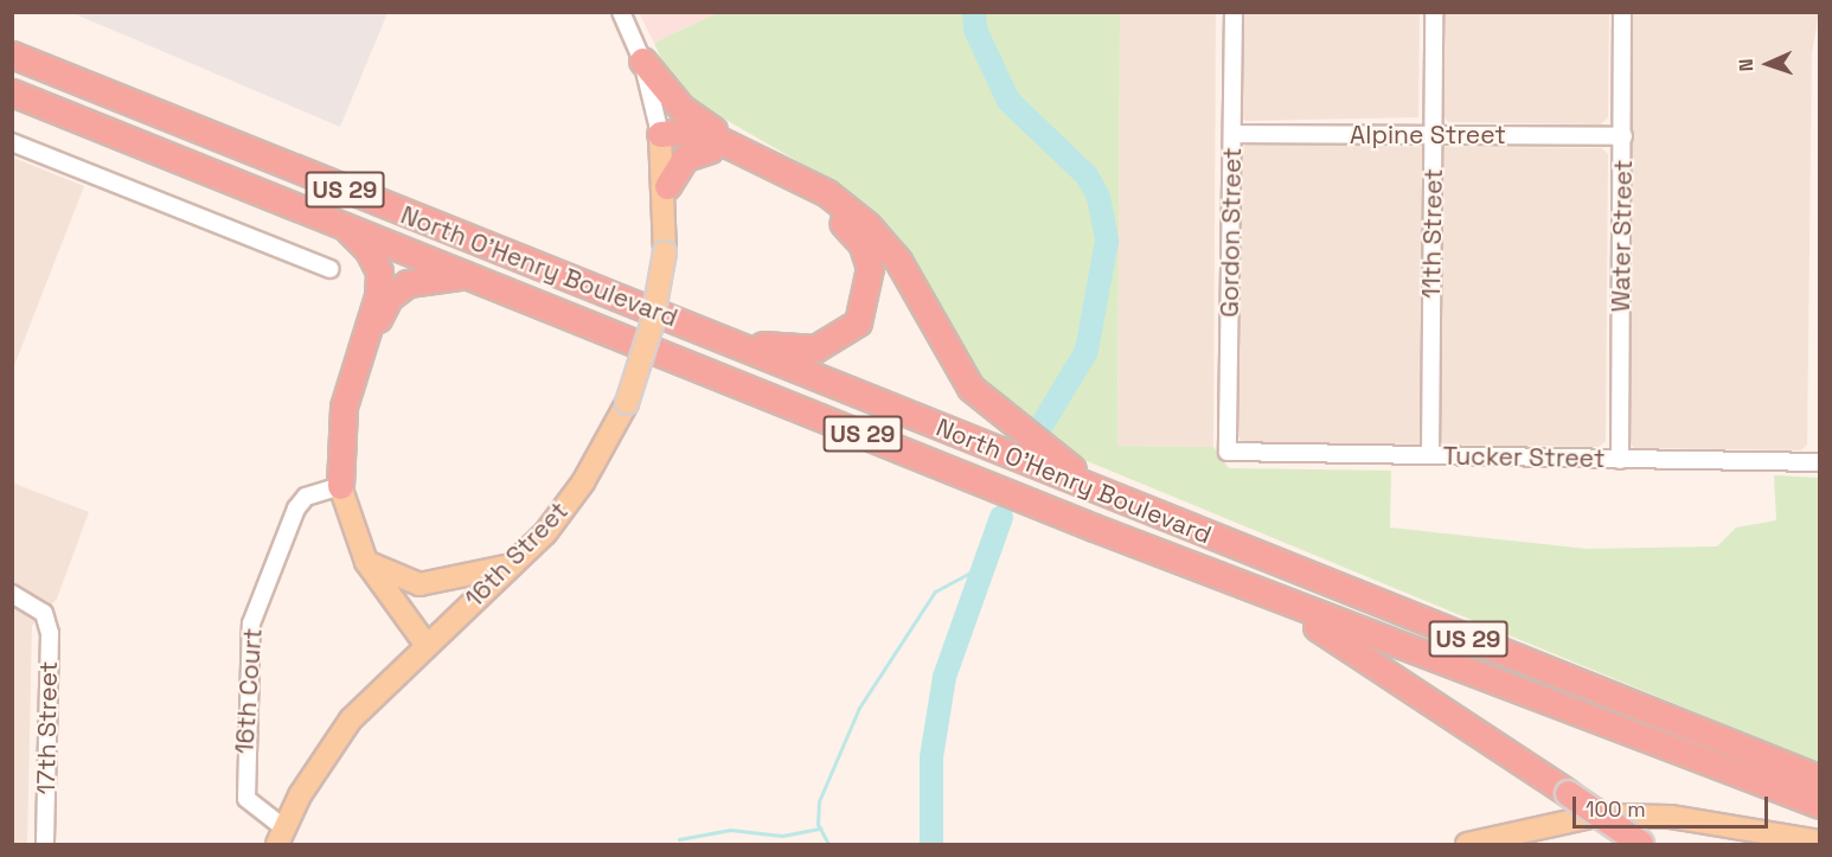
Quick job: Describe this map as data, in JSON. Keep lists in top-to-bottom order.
{
  "streets": {
    "highway": ["US 29", "North O'Henry Boulevard"],
    "main road": ["16th Street"],
    "street": [
      "Alpine Street",
      "Gordon Street",
      "11th Street",
      "Water Street",
      "Tucker Street",
      "16th Court",
      "17th Street"
    ]
  },
  "crossings": [
    ["Alpine Street", "Gordon Street"],
    ["Alpine Street", "11th Street"],
    ["Alpine Street", "Water Street"],
    ["Gordon Street", "Tucker Street"],
    ["11th Street", "Tucker Street"],
    ["Water Street", "Tucker Street"],
    ["16th Street", "16th Court"]
  ],
  "scale_bar": "100 m",
  "north": "left"
}
